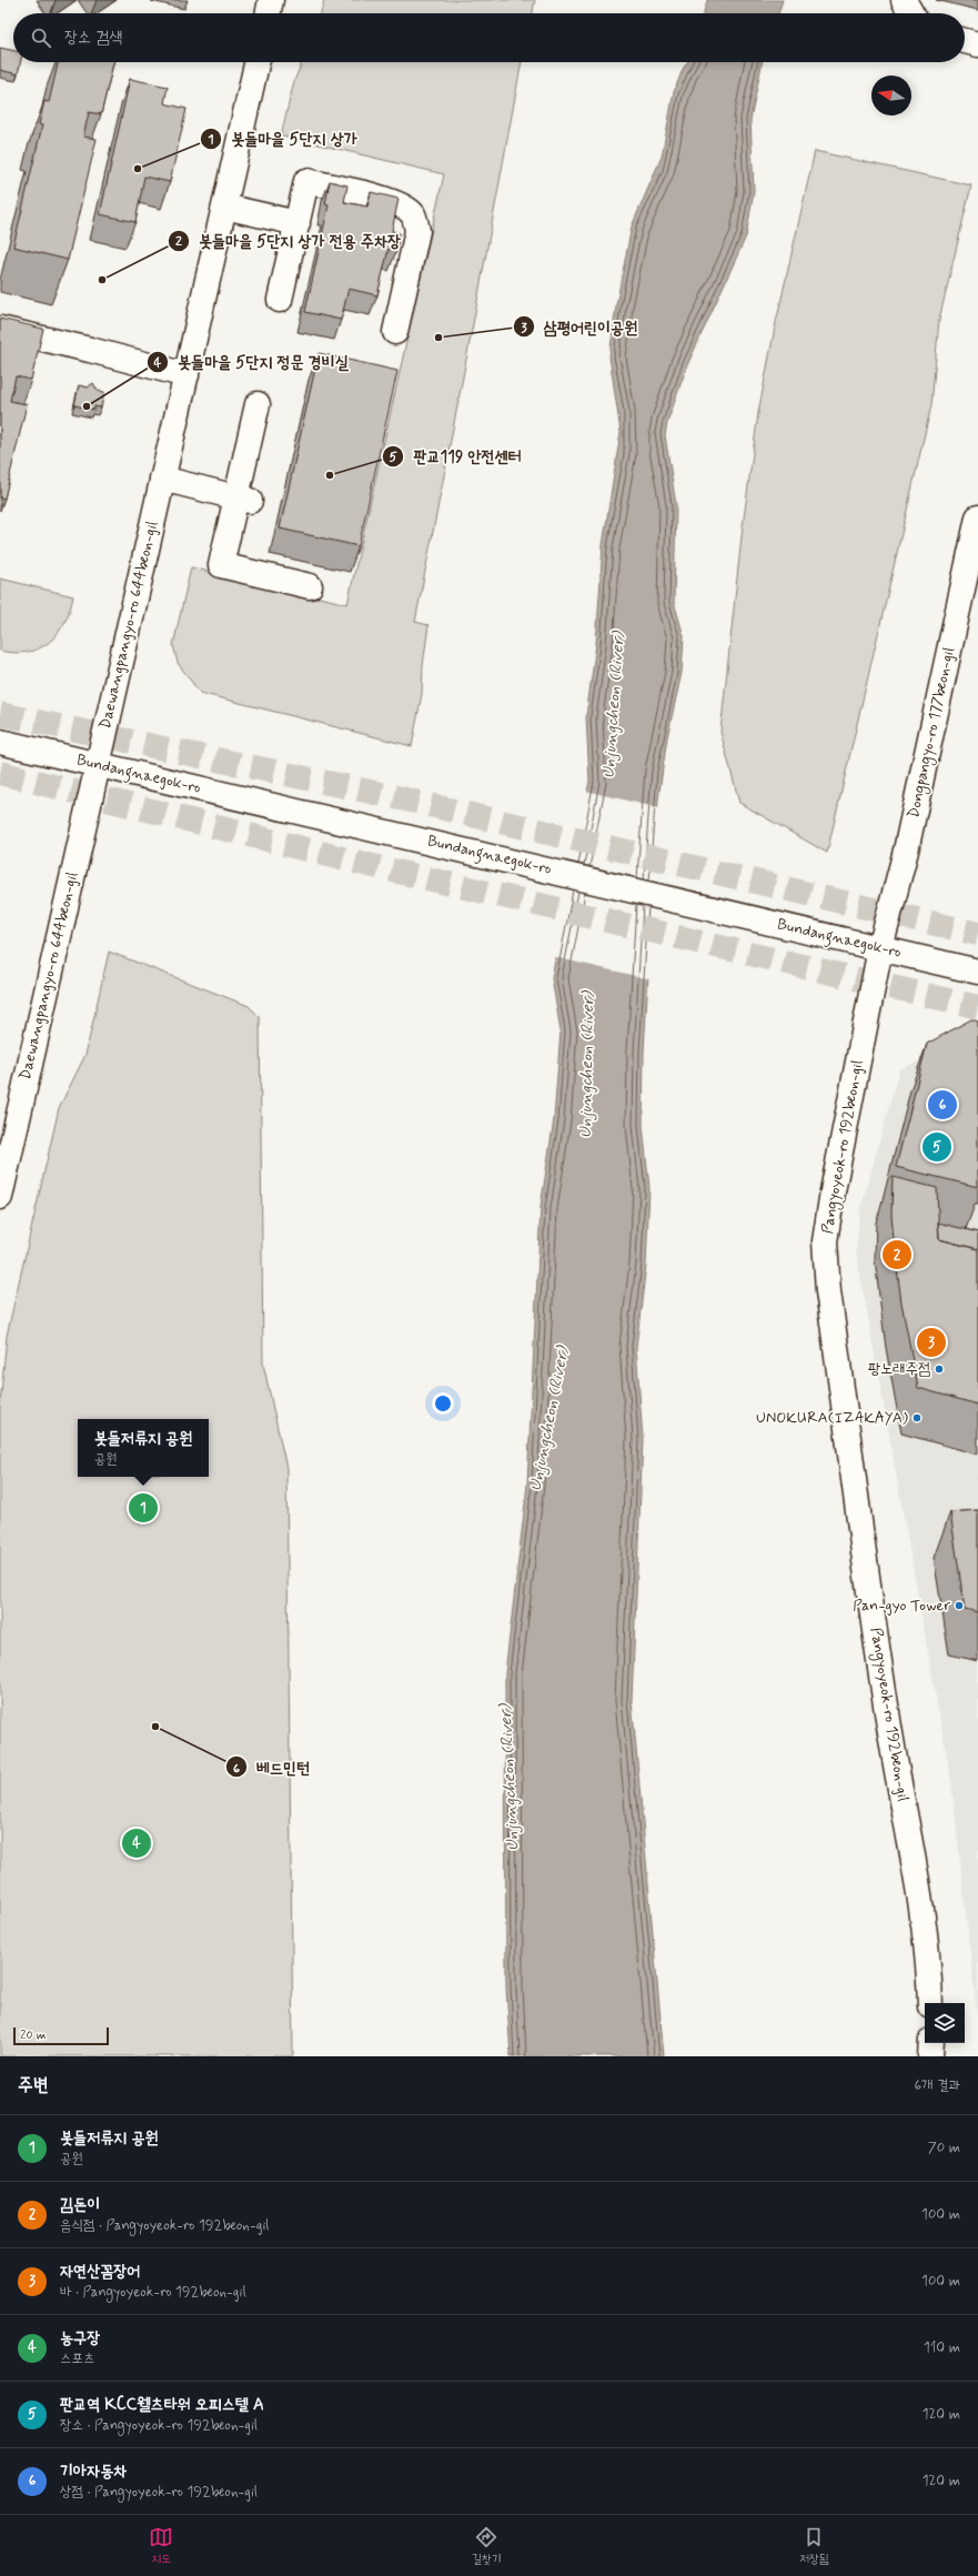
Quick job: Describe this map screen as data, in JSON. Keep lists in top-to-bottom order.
{
  "streets": {
    "street": [
      "Daewangpangyo-ro 644beon-gil",
      "Dongpangyo-ro 177beon-gil",
      "Bundangnaegok-ro",
      "Pangyoyeok-ro 192beon-gil"
    ]
  },
  "crossings": [
    ["Daewangpangyo-ro 644beon-gil", "Bundangnaegok-ro"],
    ["Dongpangyo-ro 177beon-gil", "Bundangnaegok-ro"],
    ["Dongpangyo-ro 177beon-gil", "Pangyoyeok-ro 192beon-gil"],
    ["Bundangnaegok-ro", "Pangyoyeok-ro 192beon-gil"]
  ],
  "water": ["Unjungcheon (River)"],
  "places": [
    "봇들마을 5단지 상가",
    "봇들마을 5단지 상가 전용 주차장",
    "삼평어린이공원",
    "봇들마을 5단지 정문 경비실",
    "판교119 안전센터",
    "팡노래주점",
    "UNOKURA(IZAKAYA)",
    "Pan-gyo Tower",
    "베드민턴"
  ],
  "scale_bar": "20 m",
  "north": "left",
  "page": {
    "search": "장소 검색",
    "pins": [
      "6",
      "5",
      "2",
      "3",
      "1",
      "4"
    ],
    "popup": ["봇들저류지 공원", "공원"],
    "scale": "20 m",
    "heading": ["주변", "6개 결과"],
    "list": [
      {
        "mark": "1",
        "name": "봇들저류지 공원",
        "note": "공원",
        "value": "70 m"
      },
      {
        "mark": "2",
        "name": "김돈이",
        "note": "음식점 · Pangyoyeok-ro 192beon-gil",
        "value": "100 m"
      },
      {
        "mark": "3",
        "name": "자연산꼼장어",
        "note": "바 · Pangyoyeok-ro 192beon-gil",
        "value": "100 m"
      },
      {
        "mark": "4",
        "name": "농구장",
        "note": "스포츠",
        "value": "110 m"
      },
      {
        "mark": "5",
        "name": "판교역 KCC웰츠타워 오피스텔 A",
        "note": "장소 · Pangyoyeok-ro 192beon-gil",
        "value": "120 m"
      },
      {
        "mark": "6",
        "name": "기아자동차",
        "note": "상점 · Pangyoyeok-ro 192beon-gil",
        "value": "120 m"
      }
    ],
    "nav": ["지도", "길찾기", "저장됨"]
  }
}
